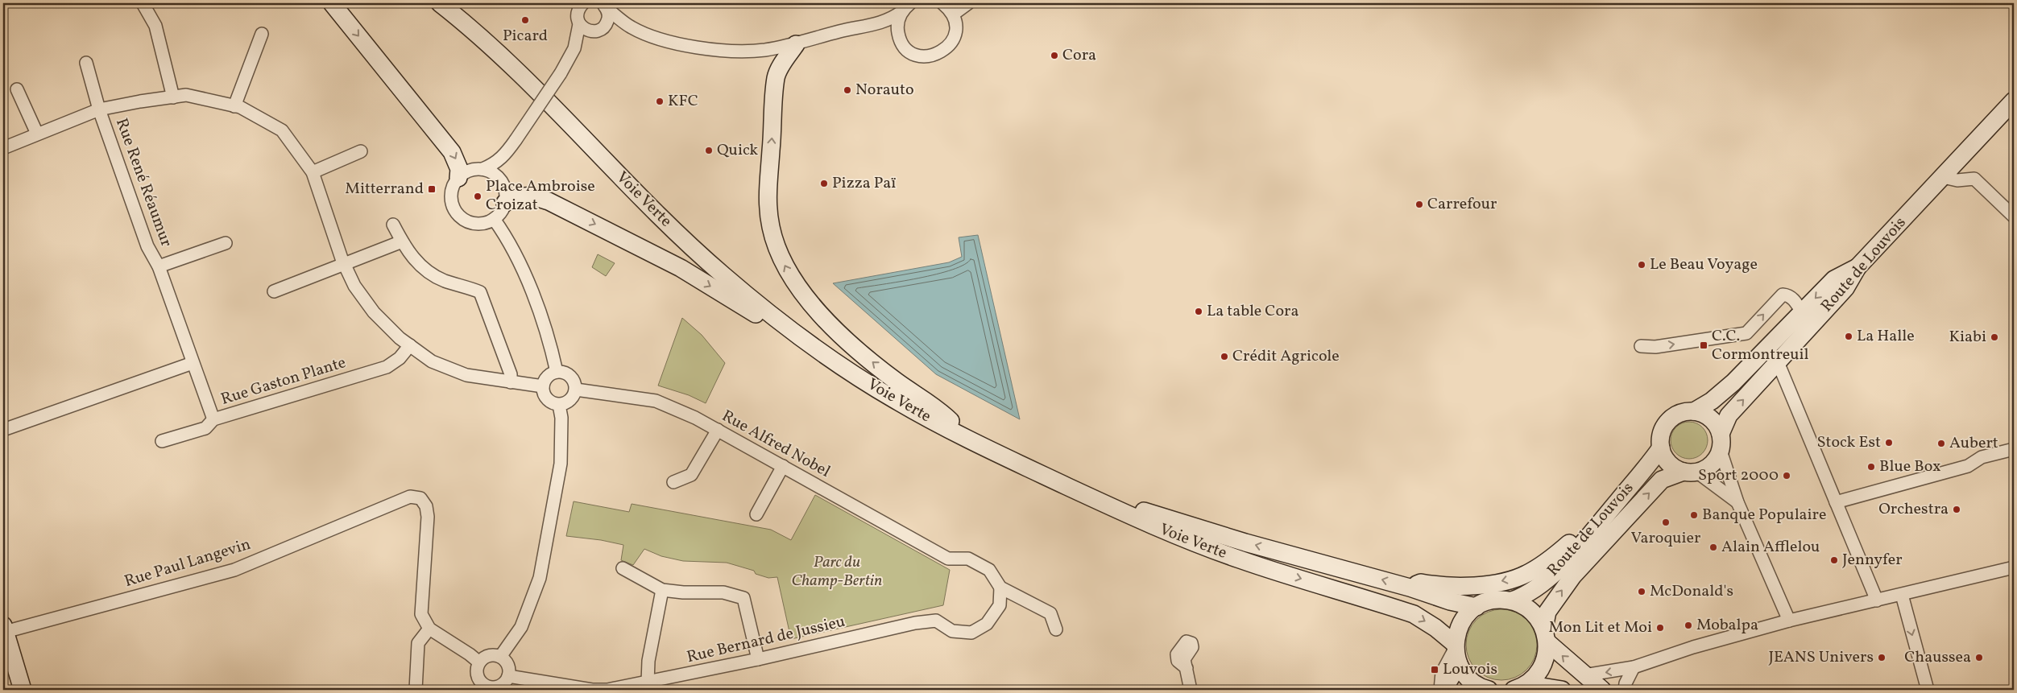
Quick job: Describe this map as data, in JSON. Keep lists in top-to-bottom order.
{
  "streets": {
    "main road": ["Voie Verte", "Route de Louvois"],
    "street": [
      "Rue René Réaumur",
      "Rue Gaston Plante",
      "Rue Alfred Nobel",
      "Rue Paul Langevin",
      "Rue Bernard de Jussieu"
    ]
  },
  "crossings": [
    ["Rue René Réaumur", "Rue Gaston Plante"],
    ["Rue Alfred Nobel", "Rue Bernard de Jussieu"]
  ],
  "parks": ["Parc du Champ-Bertin"],
  "places": {
    "other": [
      "Picard",
      "Cora",
      "Norauto",
      "KFC",
      "Quick",
      "Pizza Paï",
      "Place Ambroise Croizat",
      "Carrefour",
      "Le Beau Voyage",
      "La table Cora",
      "La Halle",
      "Kiabi",
      "Crédit Agricole",
      "Stock Est",
      "Aubert",
      "Blue Box",
      "Sport 2000",
      "Orchestra",
      "Banque Populaire",
      "Varoquier",
      "Alain Afflelou",
      "Jennyfer",
      "McDonald's",
      "Mobalpa",
      "Mon Lit et Moi",
      "JEANS Univers",
      "Chaussea"
    ],
    "transit": ["Mitterrand", "C.C. Cormontreuil", "Louvois"]
  }
}
